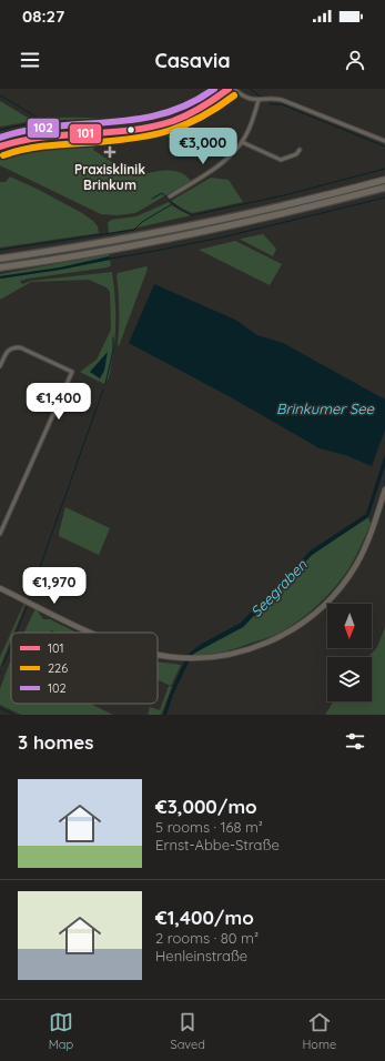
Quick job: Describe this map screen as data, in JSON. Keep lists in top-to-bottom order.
{
  "water": ["Brinkumer See", "Seegraben"],
  "places": {
    "health": ["Praxisklinik Brinkum"]
  },
  "lines": ["transit line 101", "transit line 102", "transit line 226"],
  "legend": ["101", "226", "102"],
  "north": "bottom",
  "page": {
    "status": "08:27",
    "header": "Casavia",
    "price": ["€3,000", "€1,400", "€1,970"],
    "heading": "3 homes",
    "list": [
      {
        "name": "€3,000/mo",
        "note": "5 rooms · 168 m² · Ernst-Abbe-Straße"
      },
      {
        "name": "€1,400/mo",
        "note": "2 rooms · 80 m² · Henleinstraße"
      }
    ],
    "tabs": ["Map", "Saved", "Home"]
  }
}
